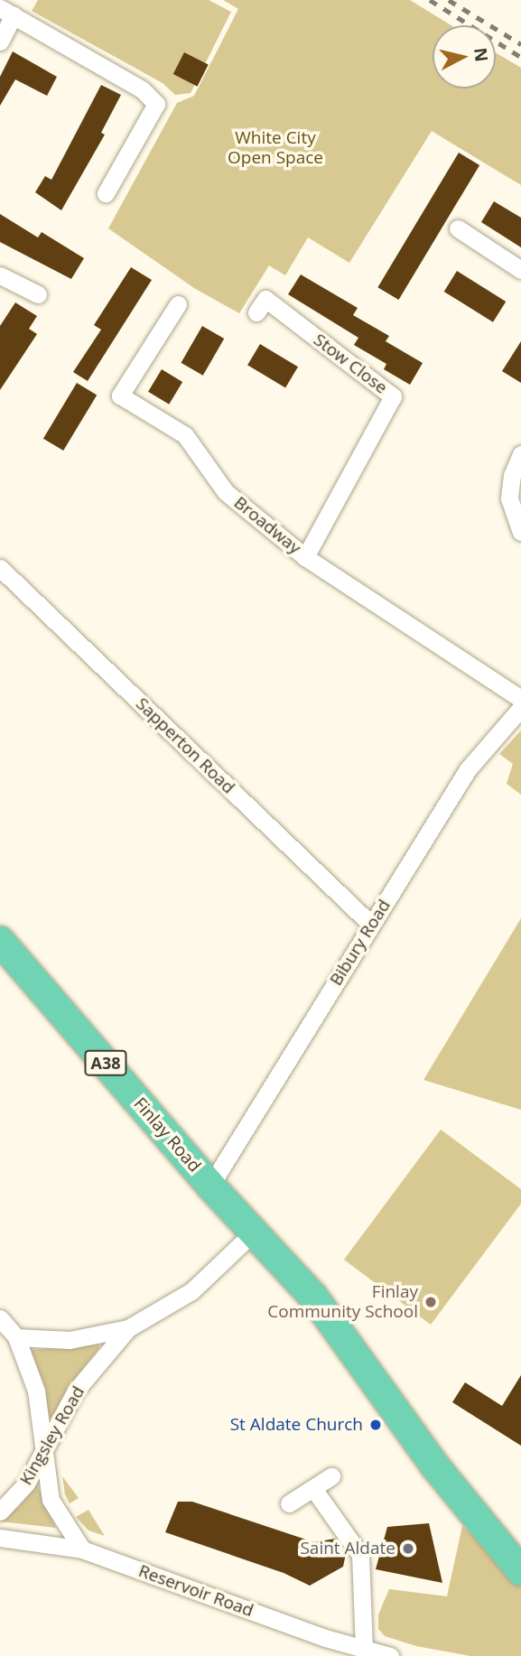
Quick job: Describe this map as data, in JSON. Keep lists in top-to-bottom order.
{
  "streets": {
    "highway": ["A38", "Finlay Road"],
    "street": [
      "Stow Close",
      "Broadway",
      "Sapperton Road",
      "Bibury Road",
      "Kingsley Road",
      "Reservoir Road"
    ]
  },
  "crossings": [
    ["Stow Close", "Broadway"],
    ["Sapperton Road", "Bibury Road"],
    ["Bibury Road", "A38"],
    ["Bibury Road", "Finlay Road"],
    ["A38", "Finlay Road"],
    ["A38", "Kingsley Road"]
  ],
  "parks": ["White City Open Space"],
  "places": ["Finlay Community School", "St Aldate Church", "Saint Aldate"],
  "north": "right"
}
